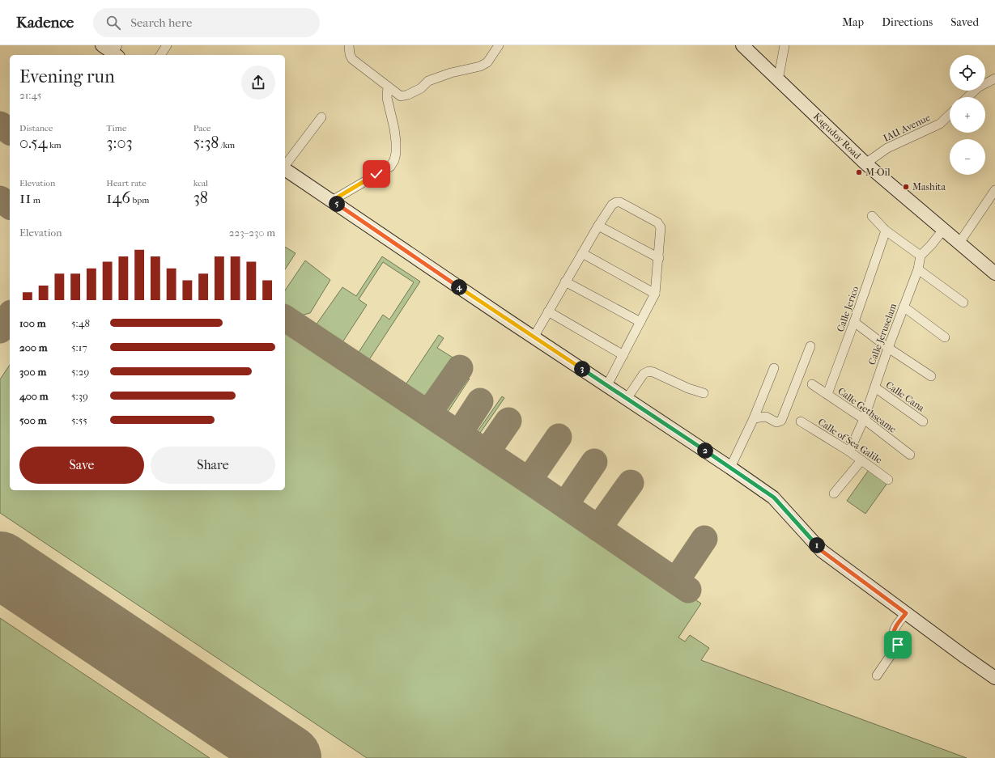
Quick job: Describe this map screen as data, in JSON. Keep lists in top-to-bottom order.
{
  "streets": {
    "main road": ["Kagudoy Road"],
    "street": [
      "IAU Avenue",
      "Calle Jerico",
      "Calle Jeruselam",
      "Calle Cana",
      "Calle Gethseame",
      "Calle of Sea Galile"
    ]
  },
  "crossings": [
    ["IAU Avenue", "Kagudoy Road"],
    ["Calle Jerico", "Calle Gethseame"],
    ["Calle Jeruselam", "Calle Cana"],
    ["Calle Jeruselam", "Calle Gethseame"],
    ["Calle Jeruselam", "Calle of Sea Galile"]
  ],
  "places": ["M-Oil", "Mashita"],
  "page": {
    "header": "Kadence",
    "search": "Search here",
    "nav": ["Map", "Directions", "Saved"],
    "map_buttons": ["+", "−"],
    "heading": ["Evening run", "21:45"],
    "stats": [
      ["Distance", "0.54 km"],
      ["Time", "3:03"],
      ["Pace", "5:38 /km"],
      ["Elevation", "11 m"],
      ["Heart rate", "146 bpm"],
      ["kcal", "38"]
    ],
    "pins": [
      "5",
      "4",
      "3",
      "2",
      "1"
    ],
    "chart": ["Elevation", "223–230 m"],
    "list": [
      {
        "name": "100 m",
        "note": "5:48"
      },
      {
        "name": "200 m",
        "note": "5:17"
      },
      {
        "name": "300 m",
        "note": "5:29"
      },
      {
        "name": "400 m",
        "note": "5:39"
      },
      {
        "name": "500 m",
        "note": "5:55"
      }
    ],
    "buttons": ["Save", "Share"]
  }
}
